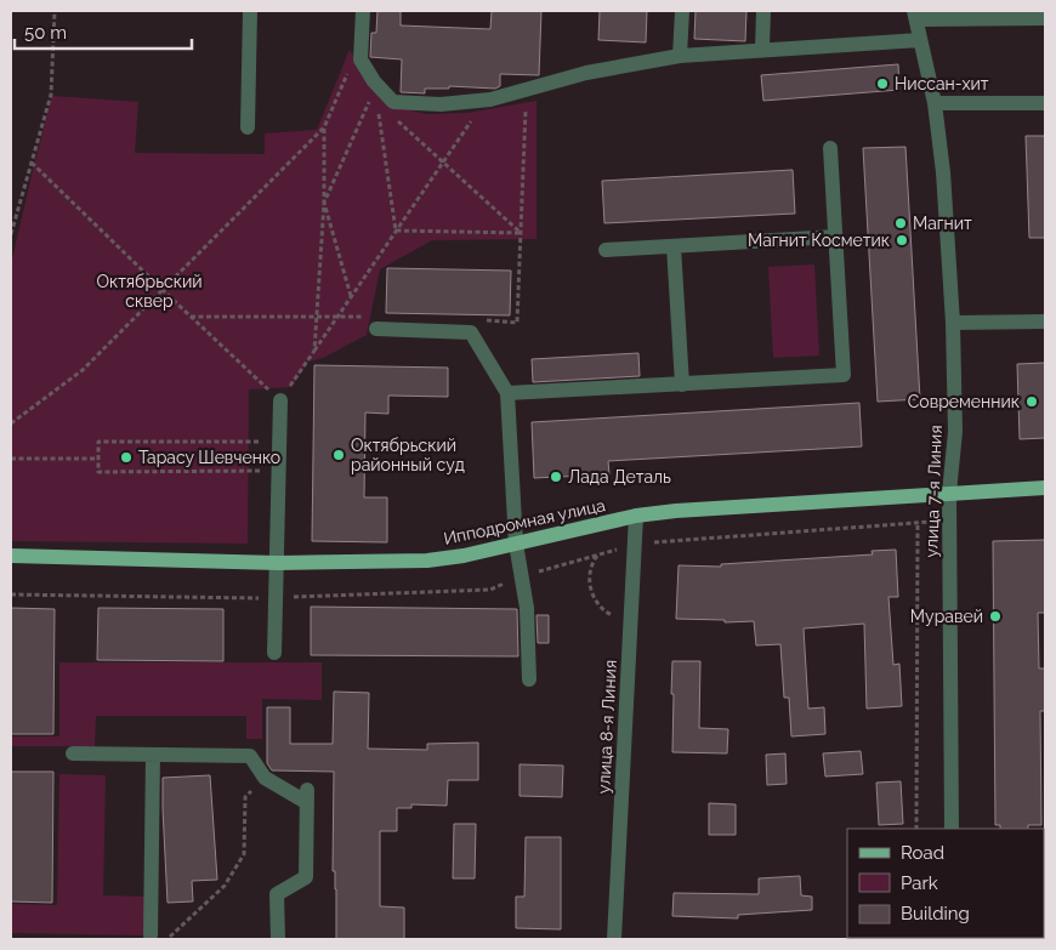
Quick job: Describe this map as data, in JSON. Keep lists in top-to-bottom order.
{
  "streets": {
    "main road": ["Ипподромная улица"],
    "street": ["улица 7-я Линия", "улица 8-я Линия"]
  },
  "crossings": [
    ["улица 7-я Линия", "Ипподромная улица"],
    ["Ипподромная улица", "улица 8-я Линия"]
  ],
  "parks": ["Октябрьский сквер"],
  "places": [
    "Ниссан-хит",
    "Магнит",
    "Магнит Косметик",
    "Современник",
    "Октябрьский районный суд",
    "Тарасу Шевченко",
    "Лада Деталь",
    "Муравей"
  ],
  "legend": ["Road", "Park", "Building"],
  "scale_bar": "50 m"
}
